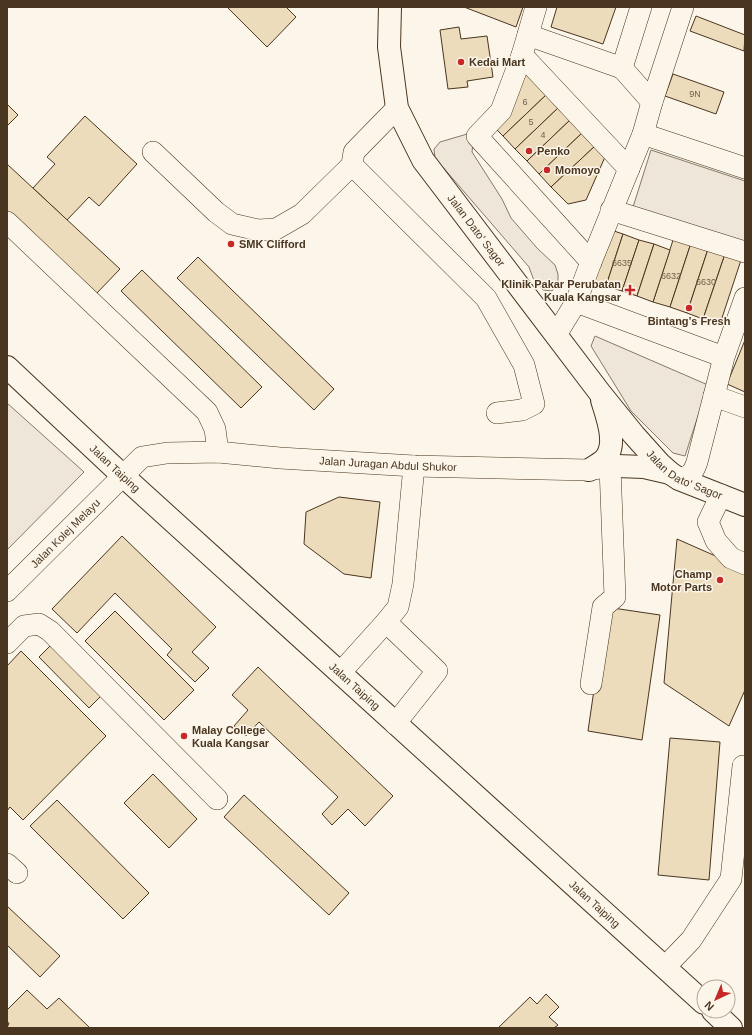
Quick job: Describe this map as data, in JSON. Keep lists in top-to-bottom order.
{
  "streets": {
    "main road": ["Jalan Dato' Sagor", "Jalan Taiping"],
    "street": ["Jalan Juragan Abdul Shukor", "Jalan Kolej Melayu"]
  },
  "crossings": [
    ["Jalan Juragan Abdul Shukor", "Jalan Taiping"],
    ["Jalan Juragan Abdul Shukor", "Jalan Kolej Melayu"],
    ["Jalan Taiping", "Jalan Kolej Melayu"]
  ],
  "places": {
    "other": [
      "Kedai Mart",
      "Penko",
      "Momoyo",
      "SMK Clifford",
      "Bintang’s Fresh",
      "Champ Motor Parts",
      "Malay College Kuala Kangsar"
    ],
    "health": ["Klinik Pakar Perubatan Kuala Kangsar"]
  },
  "house_numbers": [
    "9N",
    "6",
    "5",
    "4",
    "6635",
    "6632",
    "6630"
  ],
  "north": "bottom left"
}
